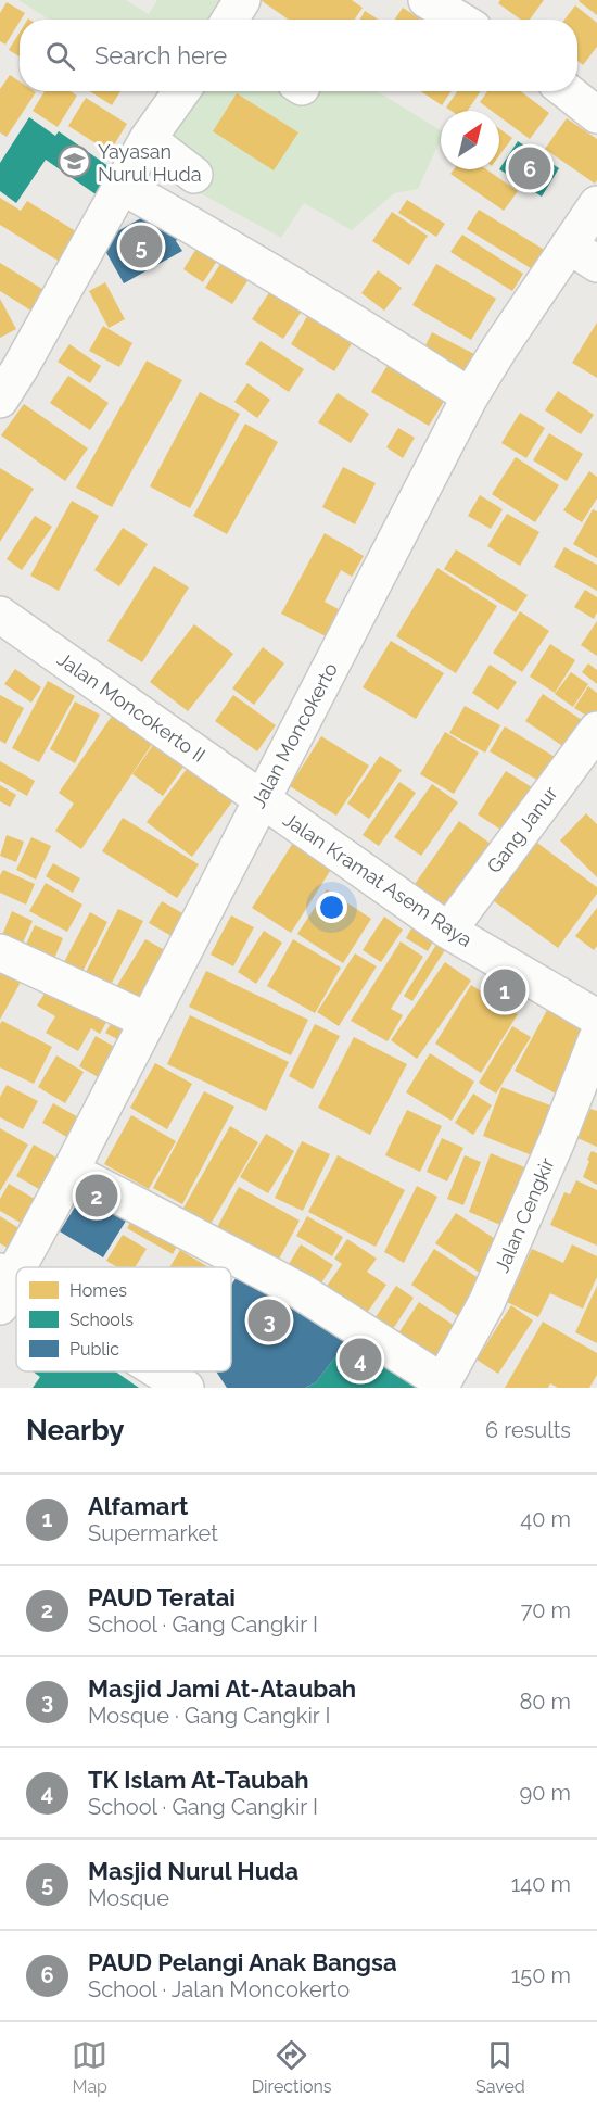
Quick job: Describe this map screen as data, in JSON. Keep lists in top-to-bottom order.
{
  "streets": {
    "street": [
      "Jalan Moncokerto II",
      "Jalan Moncokerto",
      "Gang Janur",
      "Jalan Kramat Asem Raya",
      "Jalan Cengkir"
    ]
  },
  "crossings": [
    ["Jalan Moncokerto II", "Jalan Moncokerto"],
    ["Jalan Moncokerto II", "Jalan Kramat Asem Raya"],
    ["Jalan Moncokerto", "Jalan Kramat Asem Raya"],
    ["Gang Janur", "Jalan Kramat Asem Raya"]
  ],
  "places": {
    "school or university": ["Yayasan Nurul Huda"]
  },
  "legend": ["Homes", "Schools", "Public"],
  "north": "top right",
  "page": {
    "search": "Search here",
    "pins": [
      "6",
      "5",
      "1",
      "2",
      "3",
      "4"
    ],
    "heading": ["Nearby", "6 results"],
    "list": [
      {
        "mark": "1",
        "name": "Alfamart",
        "note": "Supermarket",
        "value": "40 m"
      },
      {
        "mark": "2",
        "name": "PAUD Teratai",
        "note": "School · Gang Cangkir I",
        "value": "70 m"
      },
      {
        "mark": "3",
        "name": "Masjid Jami At-Ataubah",
        "note": "Mosque · Gang Cangkir I",
        "value": "80 m"
      },
      {
        "mark": "4",
        "name": "TK Islam At-Taubah",
        "note": "School · Gang Cangkir I",
        "value": "90 m"
      },
      {
        "mark": "5",
        "name": "Masjid Nurul Huda",
        "note": "Mosque",
        "value": "140 m"
      },
      {
        "mark": "6",
        "name": "PAUD Pelangi Anak Bangsa",
        "note": "School · Jalan Moncokerto",
        "value": "150 m"
      }
    ],
    "nav": ["Map", "Directions", "Saved"]
  }
}
